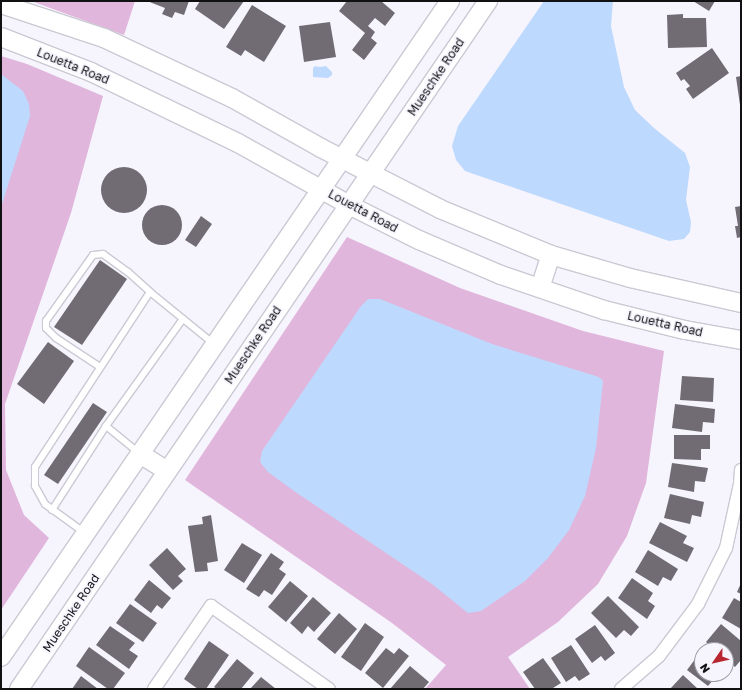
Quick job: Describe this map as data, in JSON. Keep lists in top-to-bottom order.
{
  "streets": {
    "main road": ["Louetta Road", "Mueschke Road"]
  },
  "crossings": [
    ["Louetta Road", "Mueschke Road"]
  ],
  "north": "bottom left"
}
